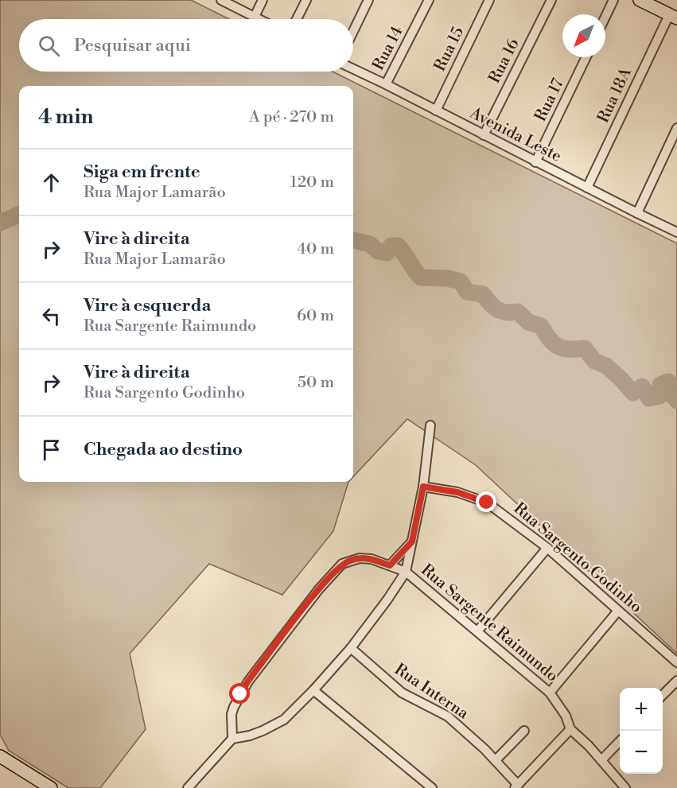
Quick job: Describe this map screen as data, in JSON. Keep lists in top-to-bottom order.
{
  "streets": {
    "street": [
      "Rua 14",
      "Rua 15",
      "Rua 16",
      "Rua 18A",
      "Rua 17",
      "Avenida Leste",
      "Rua Sargento Godinho",
      "Rua Sargente Raimundo",
      "Rua Interna"
    ]
  },
  "crossings": [
    ["Rua 14", "Avenida Leste"],
    ["Rua 15", "Avenida Leste"],
    ["Rua 16", "Avenida Leste"],
    ["Rua 18A", "Avenida Leste"],
    ["Rua 17", "Avenida Leste"],
    ["Rua Sargento Godinho", "Rua Sargente Raimundo"]
  ],
  "north": "bottom left",
  "page": {
    "search": "Pesquisar aqui",
    "heading": ["4 min", "A pé · 270 m"],
    "list": [
      ["Siga em frente", "Rua Major Lamarão", "120 m"],
      ["Vire à direita", "Rua Major Lamarão", "40 m"],
      ["Vire à esquerda", "Rua Sargente Raimundo", "60 m"],
      ["Vire à direita", "Rua Sargento Godinho", "50 m"],
      "Chegada ao destino"
    ],
    "map_buttons": ["+", "−"]
  }
}
